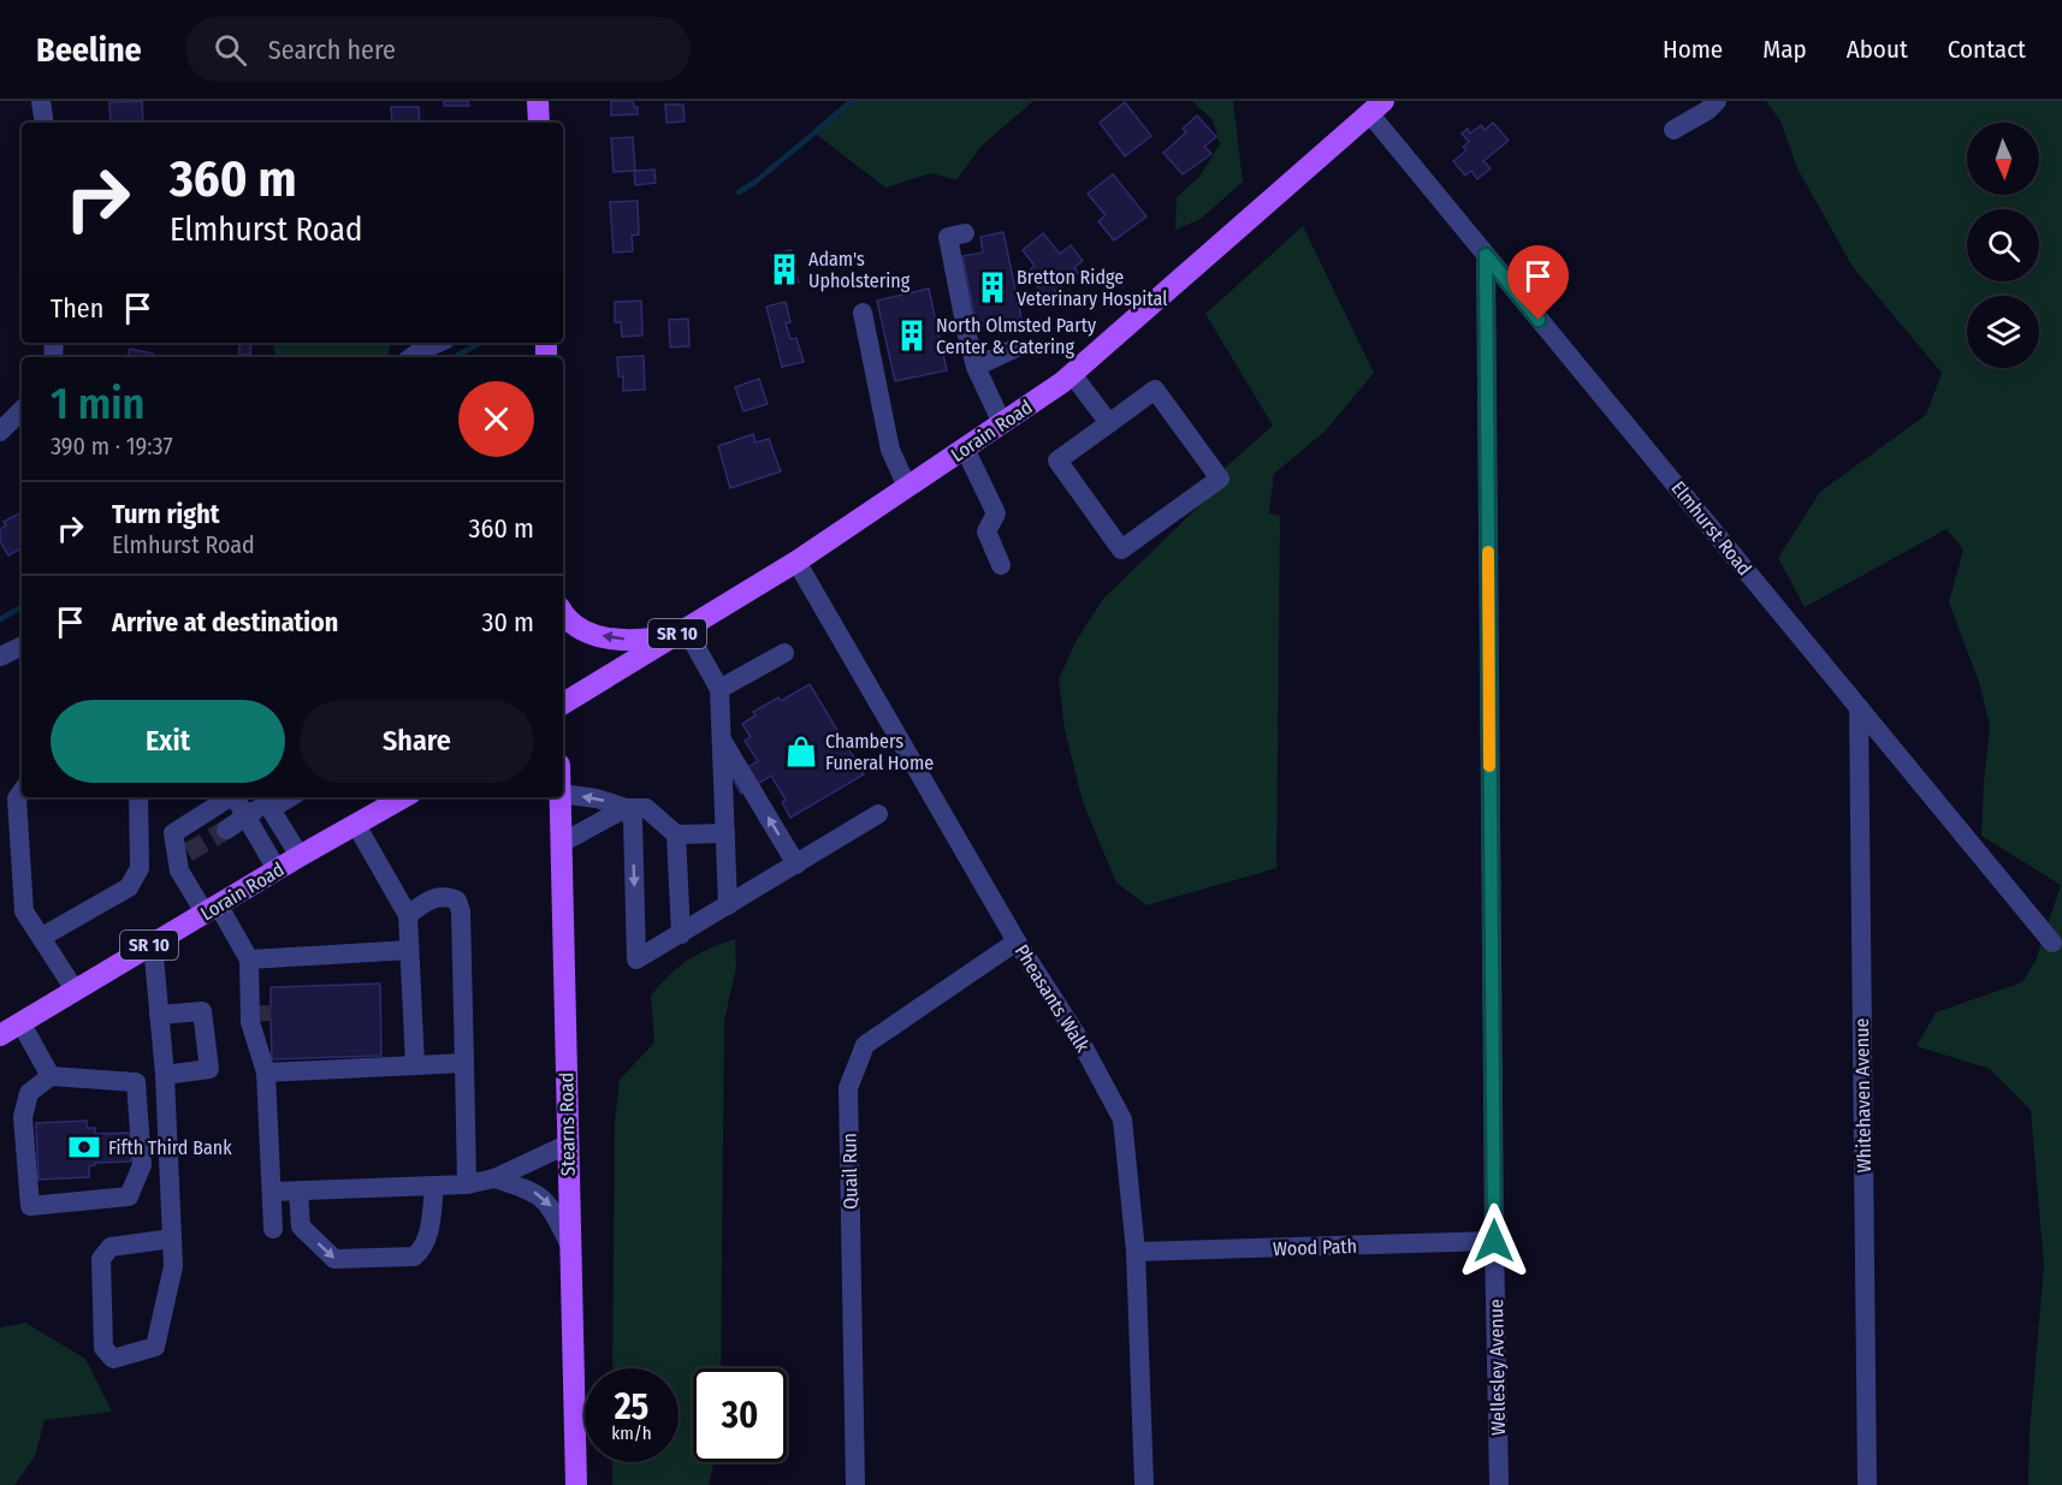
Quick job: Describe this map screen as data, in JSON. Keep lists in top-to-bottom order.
{
  "streets": {
    "main road": ["Lorain Road", "SR 10", "Stearns Road"],
    "street": [
      "Elmhurst Road",
      "Pheasants Walk",
      "Whitehaven Avenue",
      "Quail Run",
      "Wood Path",
      "Wellesley Avenue"
    ]
  },
  "crossings": [
    ["Lorain Road", "Elmhurst Road"],
    ["Lorain Road", "Pheasants Walk"],
    ["Elmhurst Road", "Whitehaven Avenue"],
    ["Elmhurst Road", "Wellesley Avenue"],
    ["Pheasants Walk", "Quail Run"],
    ["Pheasants Walk", "Wood Path"],
    ["Wood Path", "Wellesley Avenue"]
  ],
  "places": {
    "building": ["Adam's Upholstering", "Bretton Ridge Veterinary Hospital", "North Olmsted Party Center & Catering"],
    "shop": ["Chambers Funeral Home"],
    "bank": ["Fifth Third Bank"]
  },
  "north": "bottom",
  "page": {
    "header": "Beeline",
    "search": "Search here",
    "nav": [
      "Home",
      "Map",
      "About",
      "Contact"
    ],
    "turn": ["360 m", "Elmhurst Road"],
    "then": "Then",
    "heading": ["1 min", "390 m · 19:37"],
    "list": [
      {
        "name": "Turn right",
        "note": "Elmhurst Road",
        "value": "360 m"
      },
      {
        "name": "Arrive at destination",
        "value": "30 m"
      }
    ],
    "buttons": ["Exit", "Share"],
    "speed": "25 km/h",
    "limit": "30"
  }
}
